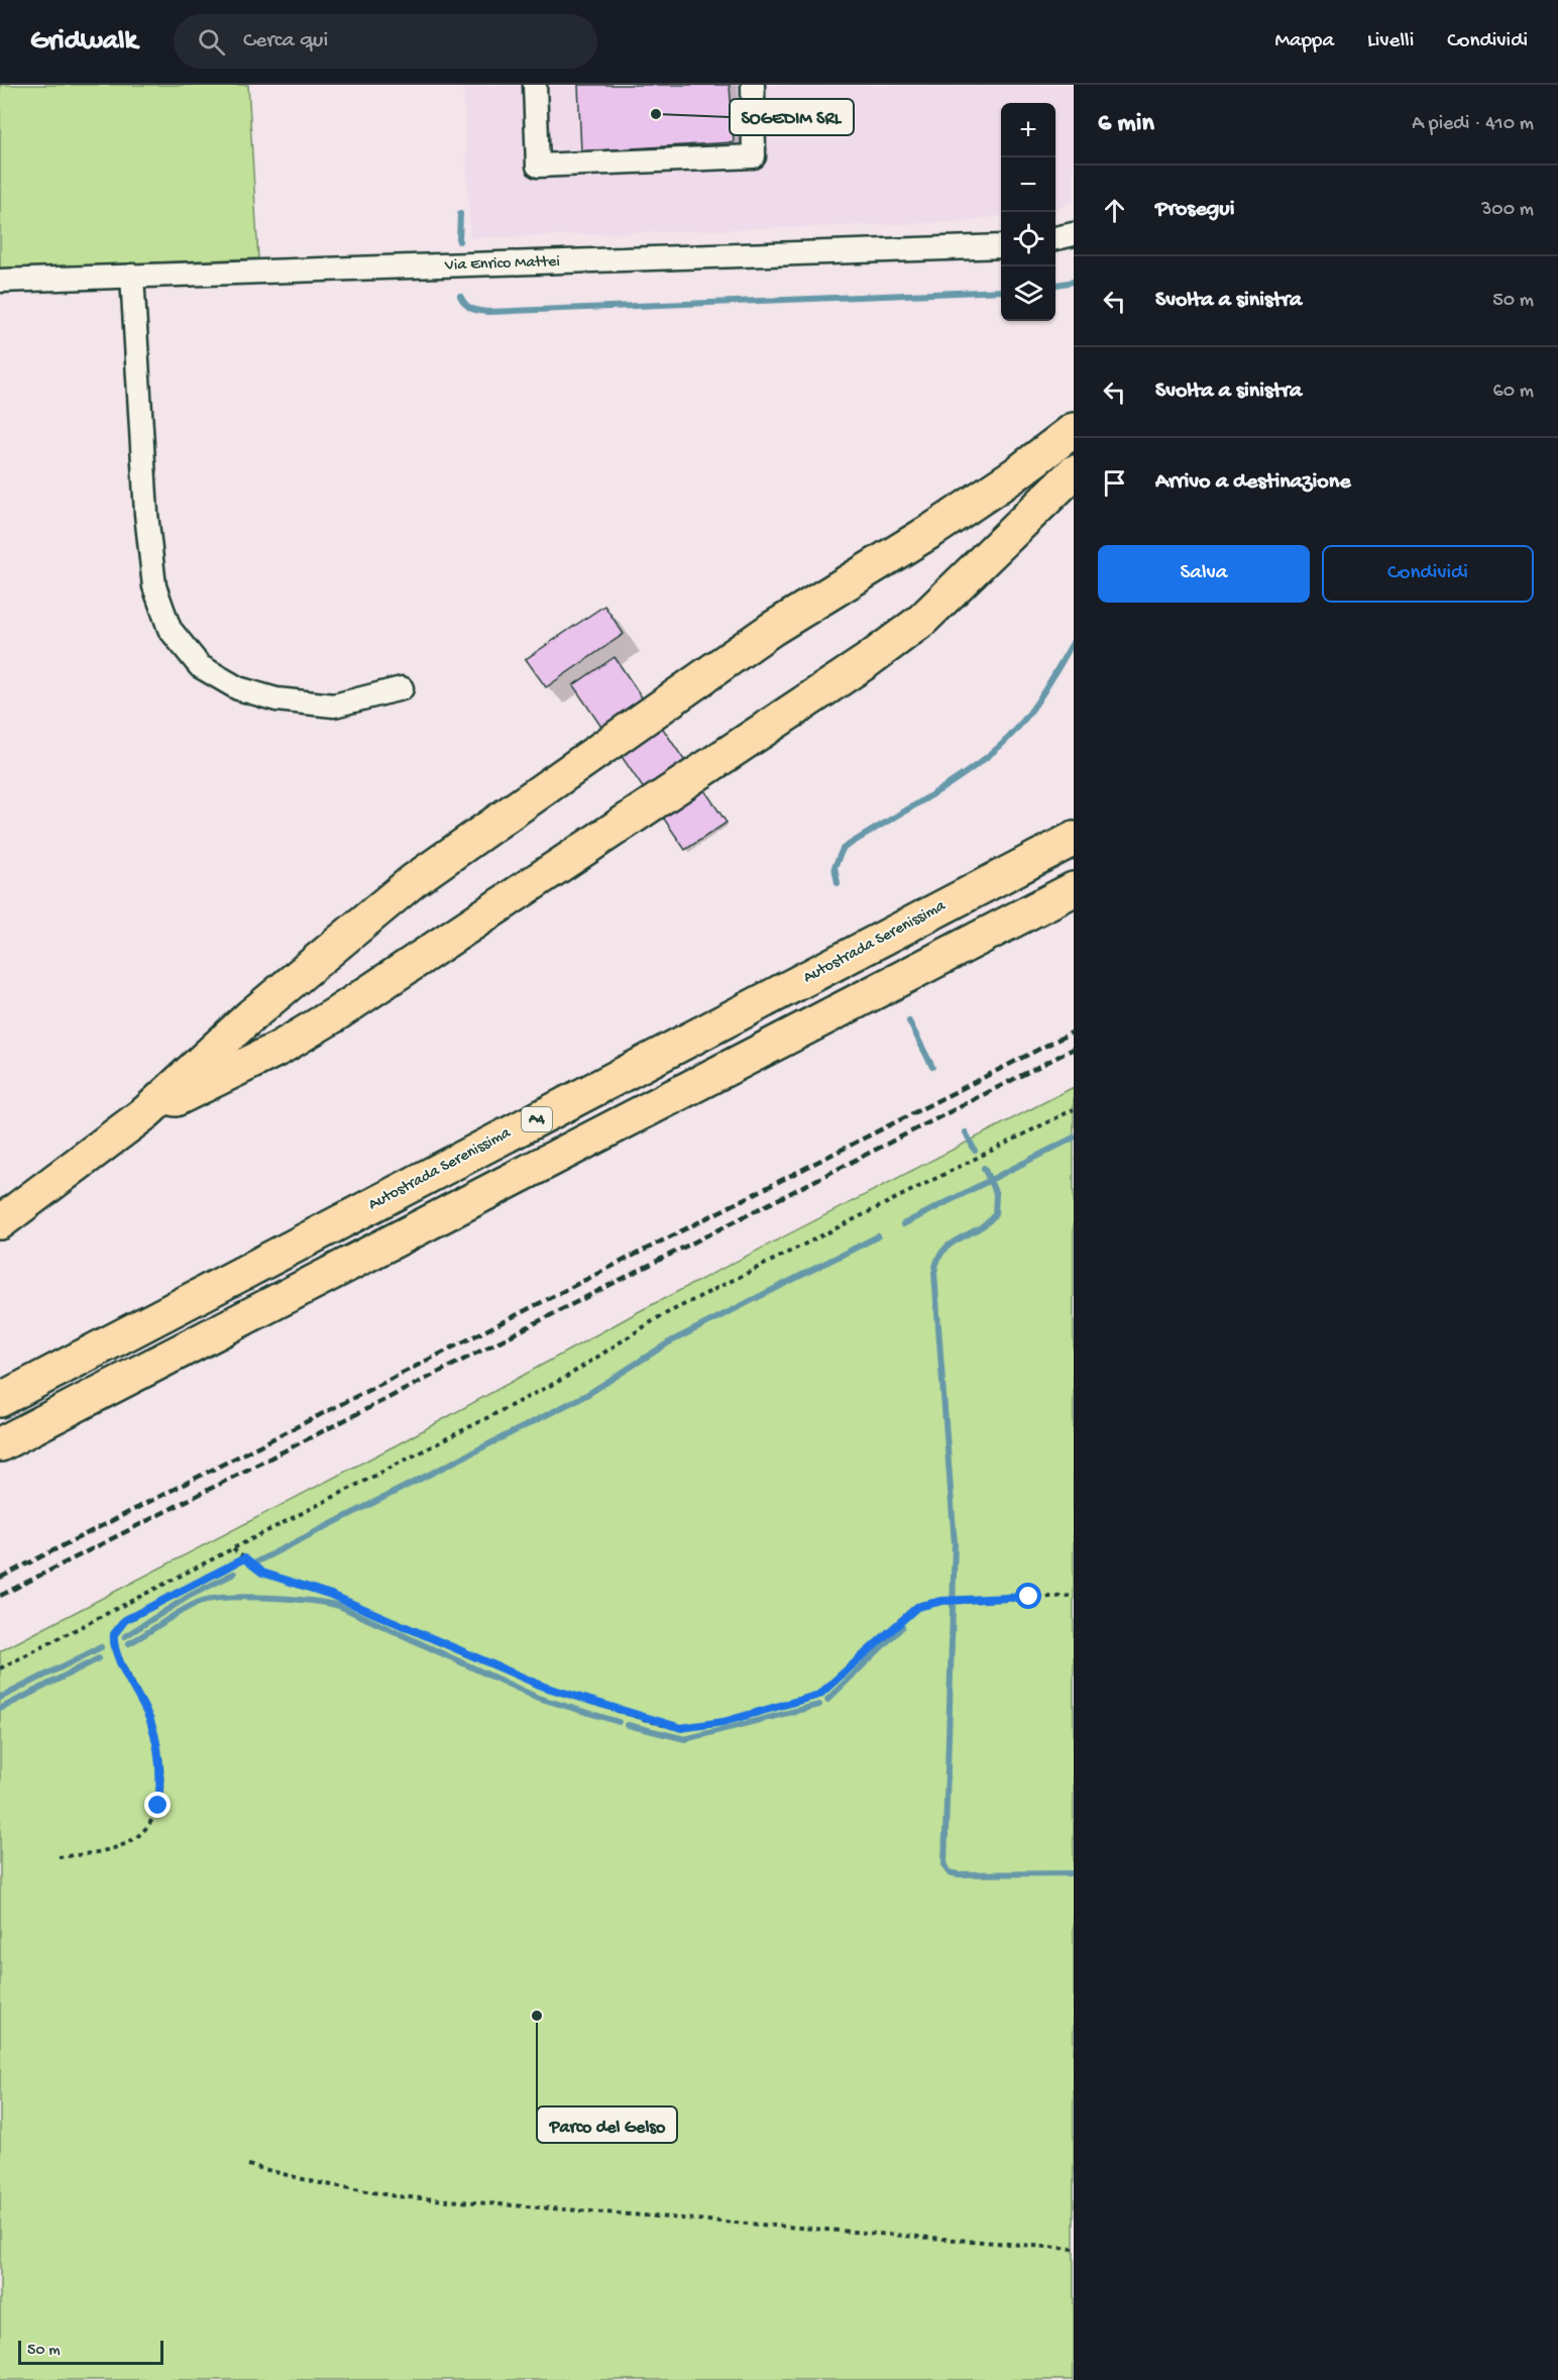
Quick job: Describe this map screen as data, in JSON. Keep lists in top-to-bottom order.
{
  "streets": {
    "highway": ["Autostrada Serenissima", "A4"],
    "street": ["Via Enrico Mattei"]
  },
  "places": ["SOGEDIM SRL", "Parco del Gelso"],
  "scale_bar": "50 m",
  "page": {
    "header": "Gridwalk",
    "search": "Cerca qui",
    "nav": ["Mappa", "Livelli", "Condividi"],
    "heading": ["6 min", "A piedi · 410 m"],
    "map_buttons": ["+", "−"],
    "list": [
      ["Prosegui", "300 m"],
      ["Svolta a sinistra", "50 m"],
      ["Svolta a sinistra", "60 m"],
      "Arrivo a destinazione"
    ],
    "buttons": ["Salva", "Condividi"],
    "scale": "50 m"
  }
}
